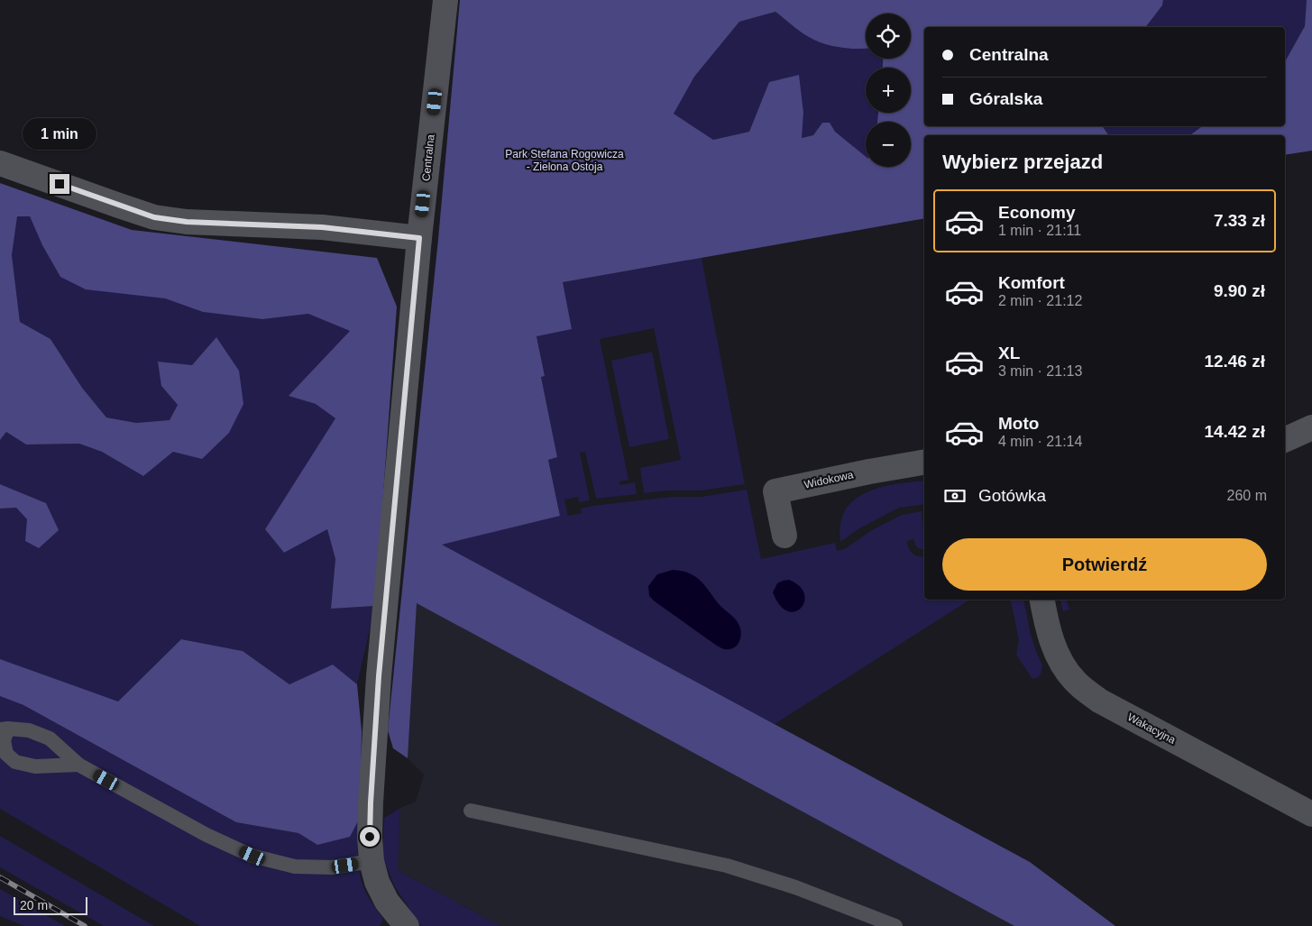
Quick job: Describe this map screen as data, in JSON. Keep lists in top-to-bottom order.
{
  "streets": {
    "street": ["Centralna", "Widokowa", "Wakacyjna"]
  },
  "parks": ["Park Stefana Rogowicza - Zielona Ostoja"],
  "scale_bar": "20 m",
  "page": {
    "map_buttons": ["+", "−"],
    "banner": ["Centralna", "Góralska"],
    "bubble": "1 min",
    "heading": "Wybierz przejazd",
    "list": [
      {
        "name": "Economy",
        "note": "1 min · 21:11",
        "value": "7.33 zł"
      },
      {
        "name": "Komfort",
        "note": "2 min · 21:12",
        "value": "9.90 zł"
      },
      {
        "name": "XL",
        "note": "3 min · 21:13",
        "value": "12.46 zł"
      },
      {
        "name": "Moto",
        "note": "4 min · 21:14",
        "value": "14.42 zł"
      }
    ],
    "pay": ["Gotówka", "260 m"],
    "buttons": "Potwierdź",
    "scale": "20 m"
  }
}
